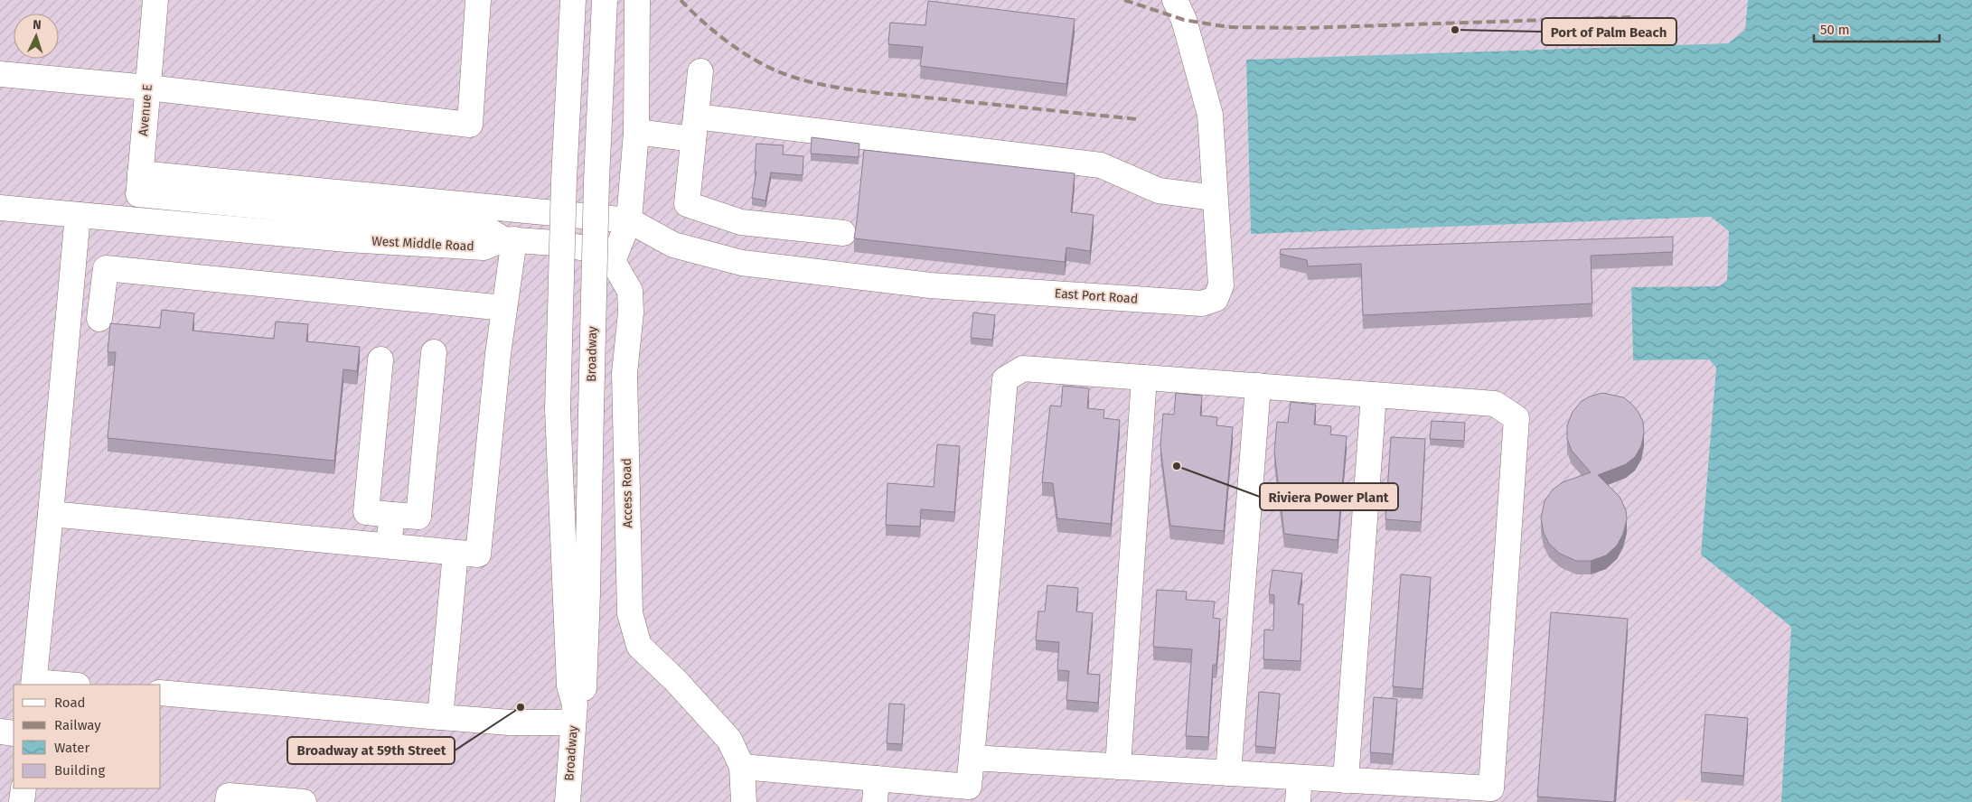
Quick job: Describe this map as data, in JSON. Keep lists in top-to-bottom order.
{
  "streets": {
    "street": [
      "Avenue E",
      "West Middle Road",
      "East Port Road",
      "Broadway",
      "Access Road"
    ]
  },
  "crossings": [
    ["Avenue E", "West Middle Road"]
  ],
  "places": ["Port of Palm Beach", "Riviera Power Plant", "Broadway at 59th Street"],
  "legend": [
    "Road",
    "Railway",
    "Water",
    "Building"
  ],
  "scale_bar": "50 m",
  "north": "top"
}
